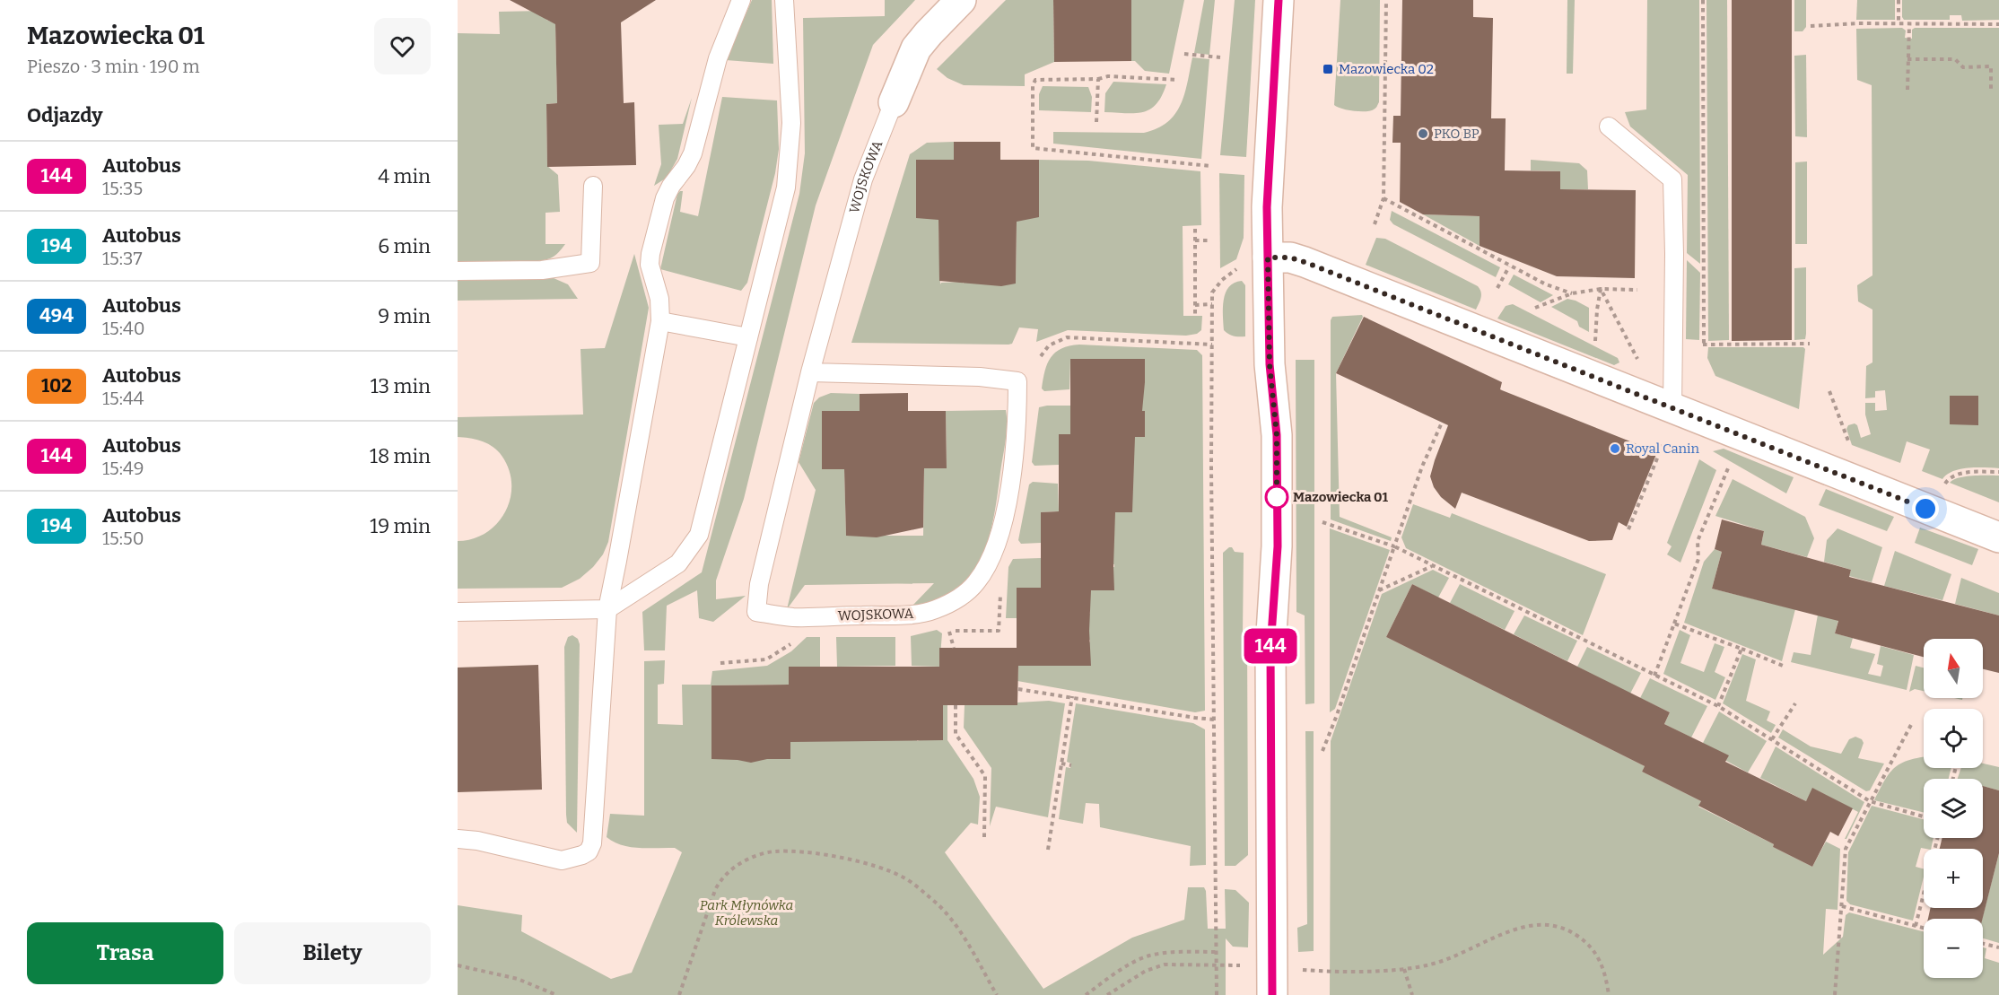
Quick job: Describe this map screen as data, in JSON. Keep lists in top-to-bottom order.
{
  "streets": {
    "street": ["WOJSKOWA"]
  },
  "parks": ["Park Młynówka Królewska"],
  "places": {
    "transit": ["Mazowiecka 02"],
    "other": ["PKO BP", "Royal Canin", "Mazowiecka 01"]
  },
  "lines": ["bus line 144"],
  "north": "top",
  "page": {
    "heading": [
      ["Mazowiecka 01", "Pieszo · 3 min · 190 m"],
      "Odjazdy"
    ],
    "on_map": "144",
    "list": [
      {
        "mark": "144",
        "name": "Autobus",
        "note": "15:35",
        "value": "4 min"
      },
      {
        "mark": "194",
        "name": "Autobus",
        "note": "15:37",
        "value": "6 min"
      },
      {
        "mark": "494",
        "name": "Autobus",
        "note": "15:40",
        "value": "9 min"
      },
      {
        "mark": "102",
        "name": "Autobus",
        "note": "15:44",
        "value": "13 min"
      },
      {
        "mark": "144",
        "name": "Autobus",
        "note": "15:49",
        "value": "18 min"
      },
      {
        "mark": "194",
        "name": "Autobus",
        "note": "15:50",
        "value": "19 min"
      }
    ],
    "map_buttons": ["+", "−"],
    "buttons": ["Trasa", "Bilety"]
  }
}
